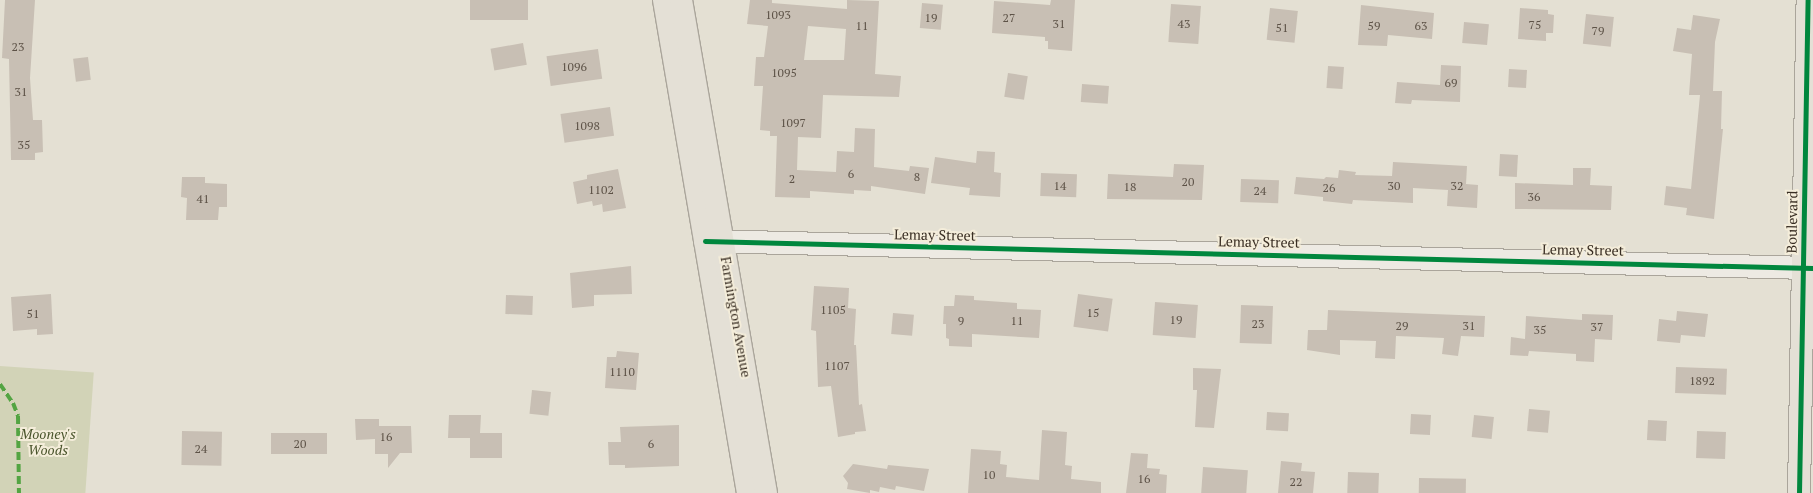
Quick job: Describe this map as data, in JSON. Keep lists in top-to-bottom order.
{
  "streets": {
    "main road": ["Boulevard", "Farmington Avenue"],
    "street": ["Lemay Street"]
  },
  "crossings": [
    ["Boulevard", "Lemay Street"],
    ["Lemay Street", "Farmington Avenue"]
  ],
  "parks": ["Mooney's Woods"],
  "house_numbers": [
    "1093",
    "19",
    "27",
    "31",
    "43",
    "75",
    "11",
    "59",
    "63",
    "51",
    "79",
    "23",
    "1096",
    "1095",
    "69",
    "31",
    "1097",
    "1098",
    "35",
    "6",
    "8",
    "2",
    "20",
    "14",
    "30",
    "32",
    "18",
    "26",
    "1102",
    "24",
    "36",
    "41",
    "1105",
    "15",
    "51",
    "19",
    "9",
    "11",
    "23",
    "29",
    "31",
    "37",
    "35",
    "1107",
    "1110",
    "1892",
    "16",
    "20",
    "6",
    "24",
    "10",
    "16",
    "22"
  ]
}
